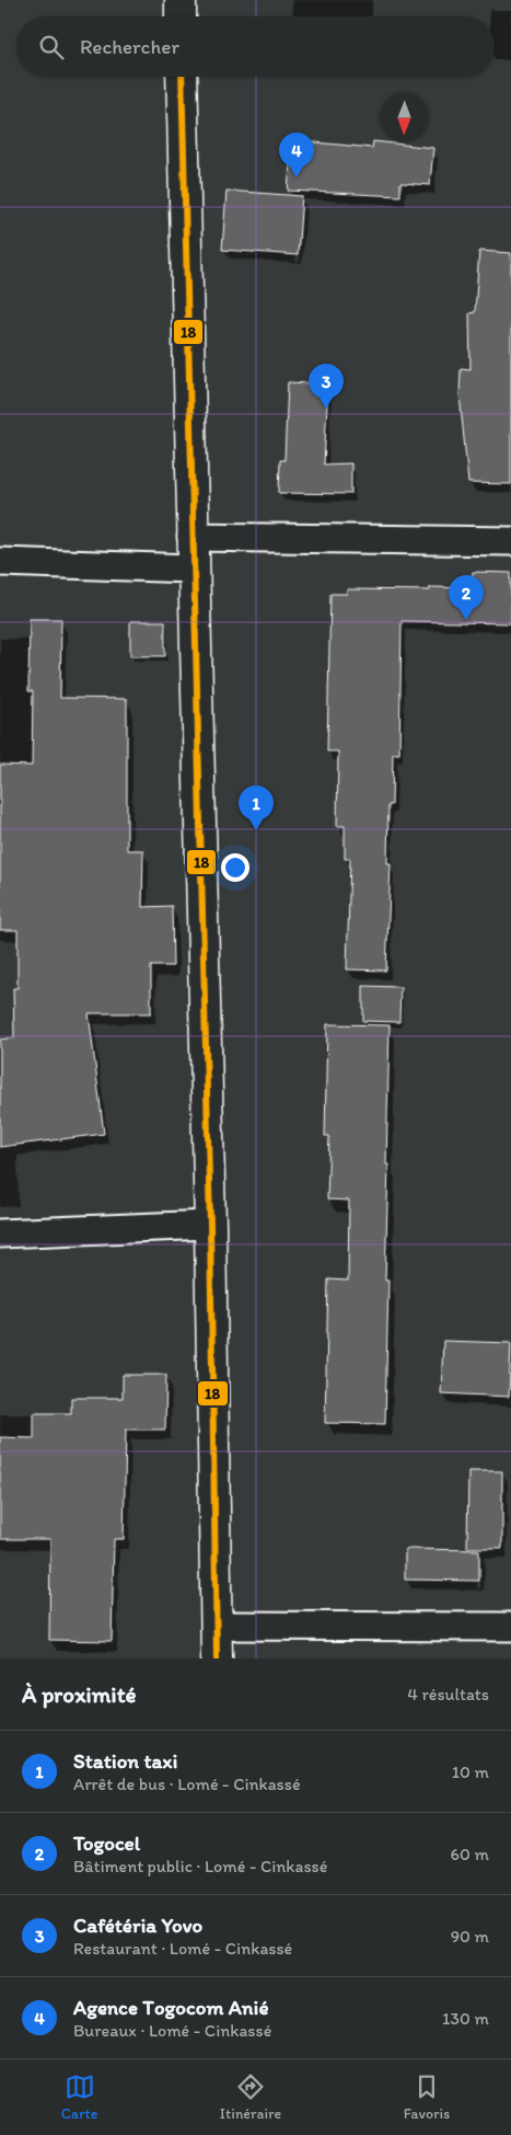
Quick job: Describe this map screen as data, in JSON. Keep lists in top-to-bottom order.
{
  "lines": ["transit line 18"],
  "north": "bottom",
  "page": {
    "search": "Rechercher",
    "pins": [
      "4",
      "3",
      "2",
      "1"
    ],
    "heading": ["À proximité", "4 résultats"],
    "list": [
      {
        "mark": "1",
        "name": "Station taxi",
        "note": "Arrêt de bus · Lomé - Cinkassé",
        "value": "10 m"
      },
      {
        "mark": "2",
        "name": "Togocel",
        "note": "Bâtiment public · Lomé - Cinkassé",
        "value": "60 m"
      },
      {
        "mark": "3",
        "name": "Cafétéria Yovo",
        "note": "Restaurant · Lomé - Cinkassé",
        "value": "90 m"
      },
      {
        "mark": "4",
        "name": "Agence Togocom Anié",
        "note": "Bureaux · Lomé - Cinkassé",
        "value": "130 m"
      }
    ],
    "nav": ["Carte", "Itinéraire", "Favoris"]
  }
}
